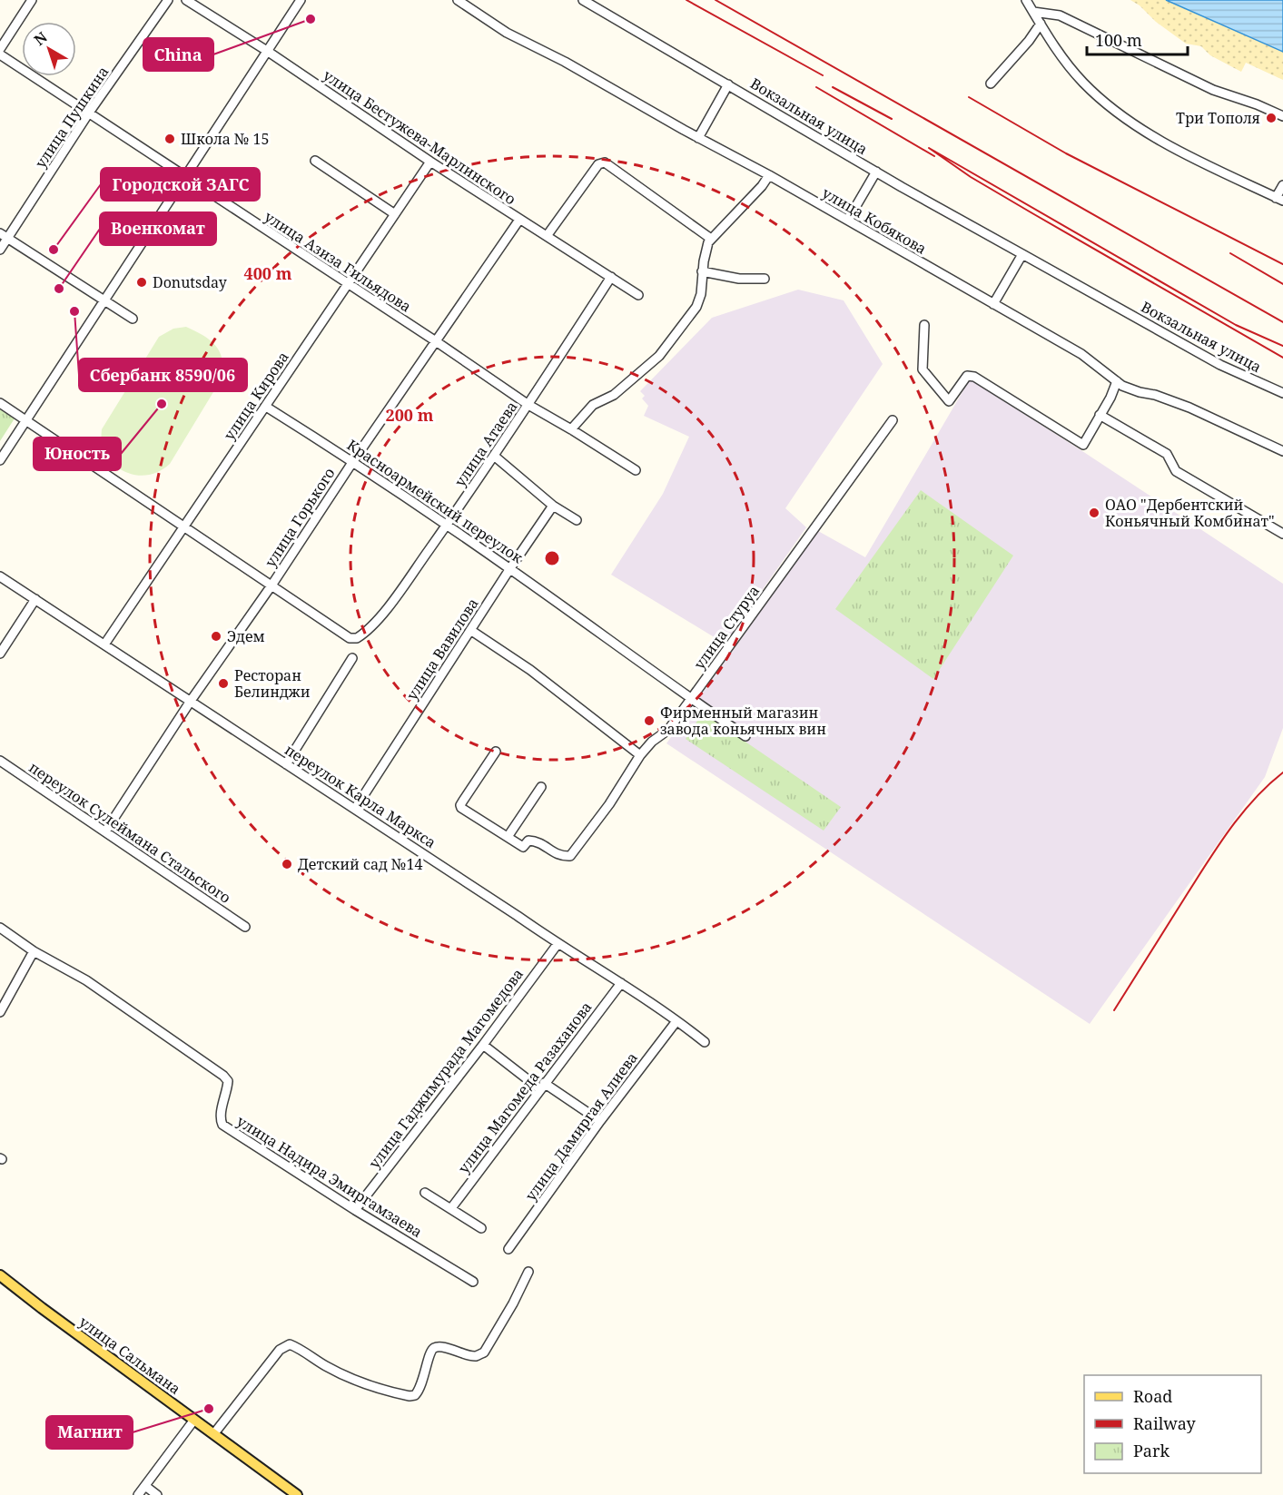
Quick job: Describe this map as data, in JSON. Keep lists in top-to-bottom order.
{
  "streets": {
    "main road": ["улица Сальмана"],
    "street": [
      "Вокзальная улица",
      "улица Пушкина",
      "улица Бестужева-Марлинского",
      "улица Кобякова",
      "улица Азиза Гильядова",
      "улица Кирова",
      "улица Атаева",
      "Красноармейский переулок",
      "улица Горького",
      "улица Стуруа",
      "улица Вавилова",
      "переулок Карла Маркса",
      "переулок Сулеймана Стальского",
      "улица Гаджимурада Магомедова",
      "улица Магомеда Разаханова",
      "улица Дамиргая Алиева",
      "улица Надира Эмиргамзаева"
    ]
  },
  "crossings": [
    ["улица Пушкина", "улица Азиза Гильядова"],
    ["улица Бестужева-Марлинского", "улица Кирова"],
    ["улица Бестужева-Марлинского", "улица Атаева"],
    ["улица Бестужева-Марлинского", "улица Горького"],
    ["улица Азиза Гильядова", "улица Кирова"],
    ["улица Азиза Гильядова", "улица Атаева"],
    ["улица Азиза Гильядова", "улица Горького"],
    ["улица Кирова", "Красноармейский переулок"],
    ["улица Кирова", "переулок Карла Маркса"],
    ["улица Атаева", "Красноармейский переулок"],
    ["улица Атаева", "улица Горького"],
    ["Красноармейский переулок", "улица Горького"],
    ["Красноармейский переулок", "улица Стуруа"],
    ["Красноармейский переулок", "улица Вавилова"],
    ["улица Горького", "переулок Карла Маркса"],
    ["улица Горького", "переулок Сулеймана Стальского"],
    ["улица Вавилова", "переулок Карла Маркса"],
    ["переулок Карла Маркса", "улица Гаджимурада Магомедова"],
    ["переулок Карла Маркса", "улица Магомеда Разаханова"],
    ["переулок Карла Маркса", "улица Дамиргая Алиева"],
    ["улица Гаджимурада Магомедова", "улица Надира Эмиргамзаева"]
  ],
  "places": [
    "China",
    "Три Тополя",
    "Школа № 15",
    "Городской ЗАГС",
    "Donutsday",
    "Военкомат",
    "Сбербанк 8590/06",
    "Юность",
    "ОАО \"Дербентский Коньячный Комбинат\"",
    "Эдем",
    "Ресторан Белинджи",
    "Фирменный магазин завода коньячных вин",
    "Детский сад №14",
    "Магнит"
  ],
  "legend": ["Road", "Railway", "Park"],
  "scale_bar": "100 m",
  "north": "top left",
  "rings": ["400 m", "200 m"]
}
